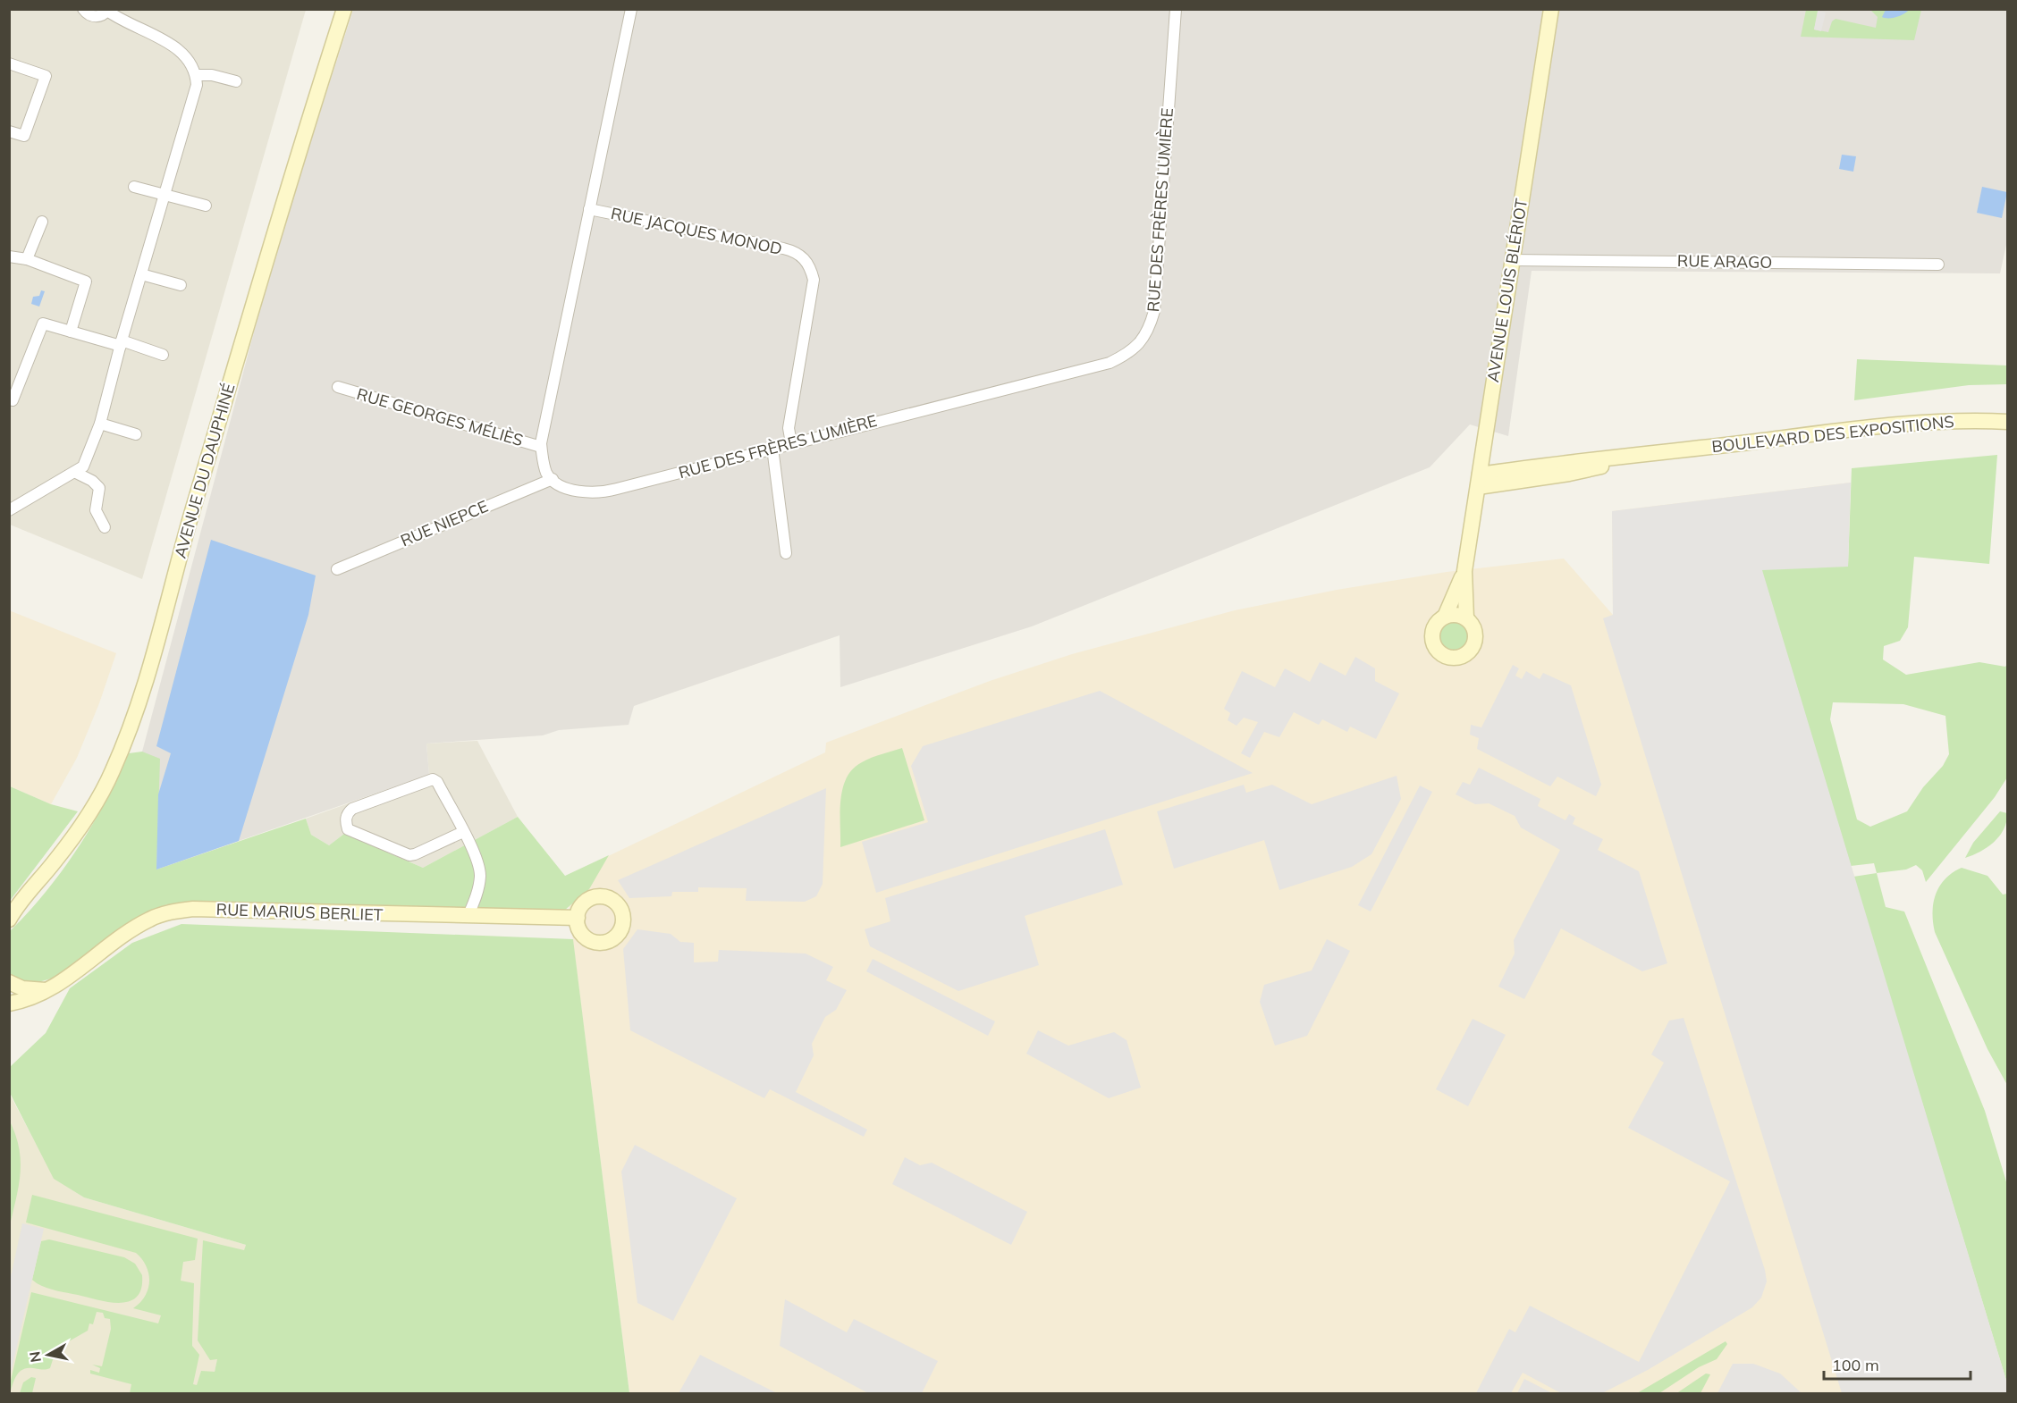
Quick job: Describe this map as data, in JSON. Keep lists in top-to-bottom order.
{
  "streets": {
    "street": [
      "RUE DES FRÈRES LUMIÈRE",
      "RUE JACQUES MONOD",
      "RUE ARAGO",
      "AVENUE LOUIS BLÉRIOT",
      "RUE GEORGES MÉLIÈS",
      "BOULEVARD DES EXPOSITIONS",
      "AVENUE DU DAUPHINÉ",
      "RUE NIEPCE",
      "RUE MARIUS BERLIET"
    ]
  },
  "crossings": [
    ["RUE DES FRÈRES LUMIÈRE", "RUE JACQUES MONOD"],
    ["RUE DES FRÈRES LUMIÈRE", "RUE NIEPCE"],
    ["RUE ARAGO", "AVENUE LOUIS BLÉRIOT"],
    ["AVENUE LOUIS BLÉRIOT", "BOULEVARD DES EXPOSITIONS"]
  ],
  "scale_bar": "100 m",
  "north": "left"
}
